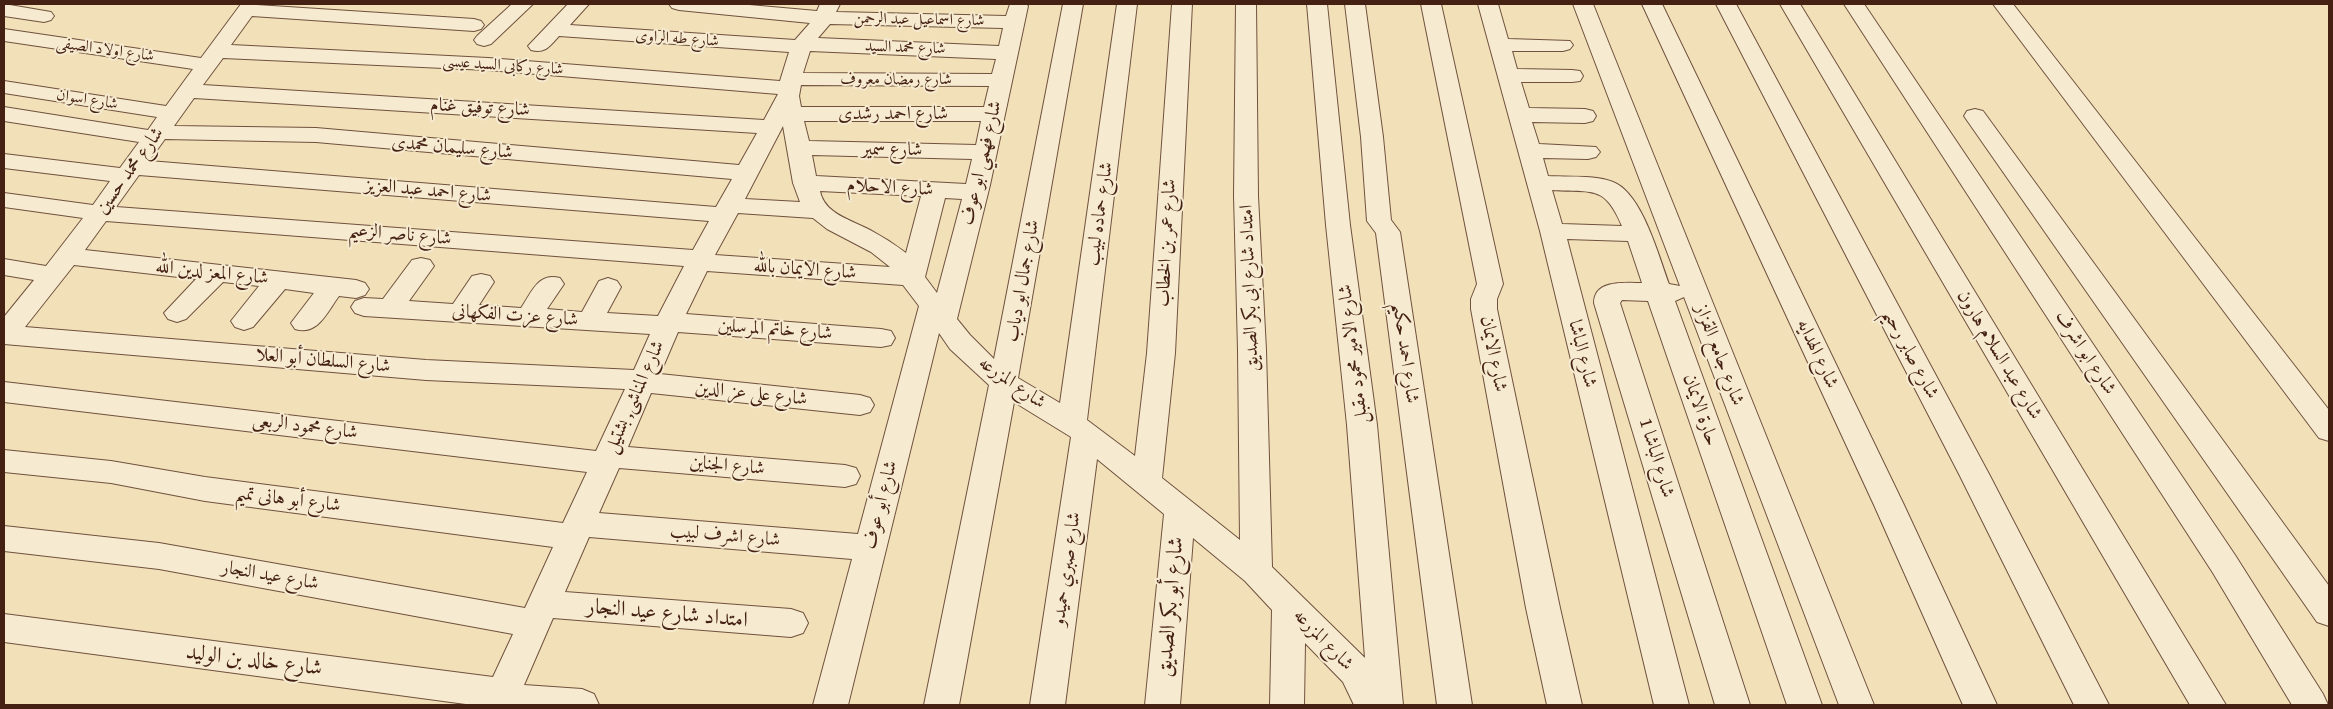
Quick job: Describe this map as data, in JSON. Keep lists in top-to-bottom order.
{
  "streets": {
    "street": [
      "شارع اسماعيل عبد الرحمن",
      "شارع طه الراوى",
      "شارع محمد السيد",
      "شارع اولاد الصيفى",
      "شارع ركابى السيد عيسى",
      "شارع رمضان معروف",
      "شارع اسوان",
      "شارع توفيق غنام",
      "شارع احمد رشدى",
      "شارع سليمان محمدى",
      "شارع سمير",
      "شارع فهمي ابو عوف",
      "شارع محمد حسين",
      "شارع الاحلام",
      "شارع احمد عبد العزيز",
      "شارع حماده لبيب",
      "شارع ناصر الزعيم",
      "شارع عمر بن الخطاب",
      "شارع الايمان بالله",
      "شارع المعز لدين الله",
      "شارع جمال ابو دياب",
      "امتداد شارع ابى بكر الصديق",
      "شارع عزت الفكهانى",
      "شارع خاتم المرسلين",
      "شارع احمد حكيم",
      "شارع ابو اشرف",
      "شارع الامير محمود مقبل",
      "شارع الايمان",
      "شارع الباشا",
      "شارع الهدايه",
      "شارع صابر رحيم",
      "شارع جامع القزاز",
      "شارع عبد السلام هارون",
      "شارع السلطان أبو العلا",
      "شارع المزرعه",
      "شارع على عز الدين",
      "شارع المناشى, بشتيل",
      "حارة الايمان",
      "شارع محمود الربعى",
      "شارع الباشا 1",
      "شارع الجناين",
      "شارع أبو هانى تميم",
      "شارع أبو عوف",
      "شارع اشرف لبيب",
      "شارع صبري حميدو",
      "شارع عيد النجار",
      "شارع أبو بكر الصديق",
      "امتداد شارع عيد النجار",
      "شارع خالد بن الوليد"
    ]
  },
  "crossings": [
    ["شارع اسماعيل عبد الرحمن", "شارع فهمي ابو عوف"],
    ["شارع اسماعيل عبد الرحمن", "شارع المزرعه"],
    ["شارع طه الراوى", "شارع محمد السيد"],
    ["شارع طه الراوى", "شارع المزرعه"],
    ["شارع محمد السيد", "شارع فهمي ابو عوف"],
    ["شارع محمد السيد", "شارع المزرعه"],
    ["شارع اولاد الصيفى", "شارع ركابى السيد عيسى"],
    ["شارع اولاد الصيفى", "شارع محمد حسين"],
    ["شارع ركابى السيد عيسى", "شارع رمضان معروف"],
    ["شارع ركابى السيد عيسى", "شارع توفيق غنام"],
    ["شارع ركابى السيد عيسى", "شارع احمد رشدى"],
    ["شارع ركابى السيد عيسى", "شارع محمد حسين"],
    ["شارع ركابى السيد عيسى", "شارع المزرعه"],
    ["شارع ركابى السيد عيسى", "شارع المناشى, بشتيل"],
    ["شارع رمضان معروف", "شارع توفيق غنام"],
    ["شارع رمضان معروف", "شارع احمد رشدى"],
    ["شارع رمضان معروف", "شارع فهمي ابو عوف"],
    ["شارع رمضان معروف", "شارع المزرعه"],
    ["شارع رمضان معروف", "شارع المناشى, بشتيل"],
    ["شارع اسوان", "شارع سليمان محمدى"],
    ["شارع اسوان", "شارع محمد حسين"],
    ["شارع توفيق غنام", "شارع احمد رشدى"],
    ["شارع توفيق غنام", "شارع محمد حسين"],
    ["شارع توفيق غنام", "شارع المزرعه"],
    ["شارع توفيق غنام", "شارع المناشى, بشتيل"],
    ["شارع احمد رشدى", "شارع فهمي ابو عوف"],
    ["شارع احمد رشدى", "شارع المزرعه"],
    ["شارع احمد رشدى", "شارع المناشى, بشتيل"],
    ["شارع سليمان محمدى", "شارع محمد حسين"],
    ["شارع سليمان محمدى", "شارع المناشى, بشتيل"],
    ["شارع سمير", "شارع فهمي ابو عوف"],
    ["شارع سمير", "شارع المزرعه"],
    ["شارع فهمي ابو عوف", "شارع الاحلام"],
    ["شارع فهمي ابو عوف", "شارع المزرعه"],
    ["شارع فهمي ابو عوف", "شارع أبو عوف"],
    ["شارع محمد حسين", "شارع احمد عبد العزيز"],
    ["شارع محمد حسين", "شارع ناصر الزعيم"],
    ["شارع محمد حسين", "شارع المعز لدين الله"],
    ["شارع محمد حسين", "شارع السلطان أبو العلا"],
    ["شارع الاحلام", "شارع المزرعه"],
    ["شارع احمد عبد العزيز", "شارع المزرعه"],
    ["شارع احمد عبد العزيز", "شارع المناشى, بشتيل"],
    ["شارع حماده لبيب", "شارع المزرعه"],
    ["شارع حماده لبيب", "شارع صبري حميدو"],
    ["شارع ناصر الزعيم", "شارع الايمان بالله"],
    ["شارع ناصر الزعيم", "شارع المناشى, بشتيل"],
    ["شارع عمر بن الخطاب", "شارع المزرعه"],
    ["شارع الايمان بالله", "شارع المزرعه"],
    ["شارع الايمان بالله", "شارع المناشى, بشتيل"],
    ["شارع المعز لدين الله", "شارع عزت الفكهانى"],
    ["شارع جمال ابو دياب", "شارع المزرعه"],
    ["امتداد شارع ابى بكر الصديق", "شارع المزرعه"],
    ["شارع عزت الفكهانى", "شارع خاتم المرسلين"],
    ["شارع عزت الفكهانى", "شارع المناشى, بشتيل"],
    ["شارع خاتم المرسلين", "شارع المناشى, بشتيل"],
    ["شارع الباشا", "حارة الايمان"],
    ["شارع جامع القزاز", "شارع الباشا 1"],
    ["شارع السلطان أبو العلا", "شارع على عز الدين"],
    ["شارع السلطان أبو العلا", "شارع المناشى, بشتيل"],
    ["شارع المزرعه", "شارع المناشى, بشتيل"],
    ["شارع المزرعه", "شارع أبو عوف"],
    ["شارع المزرعه", "شارع صبري حميدو"],
    ["شارع المزرعه", "شارع أبو بكر الصديق"],
    ["شارع على عز الدين", "شارع المناشى, بشتيل"],
    ["شارع المناشى, بشتيل", "شارع محمود الربعى"],
    ["شارع المناشى, بشتيل", "شارع الجناين"],
    ["شارع المناشى, بشتيل", "شارع أبو هانى تميم"],
    ["شارع المناشى, بشتيل", "شارع اشرف لبيب"],
    ["شارع المناشى, بشتيل", "شارع عيد النجار"],
    ["شارع المناشى, بشتيل", "امتداد شارع عيد النجار"],
    ["شارع المناشى, بشتيل", "شارع خالد بن الوليد"],
    ["حارة الايمان", "شارع الباشا 1"],
    ["شارع محمود الربعى", "شارع الجناين"],
    ["شارع أبو هانى تميم", "شارع اشرف لبيب"],
    ["شارع أبو عوف", "شارع اشرف لبيب"],
    ["شارع عيد النجار", "امتداد شارع عيد النجار"]
  ]
}
